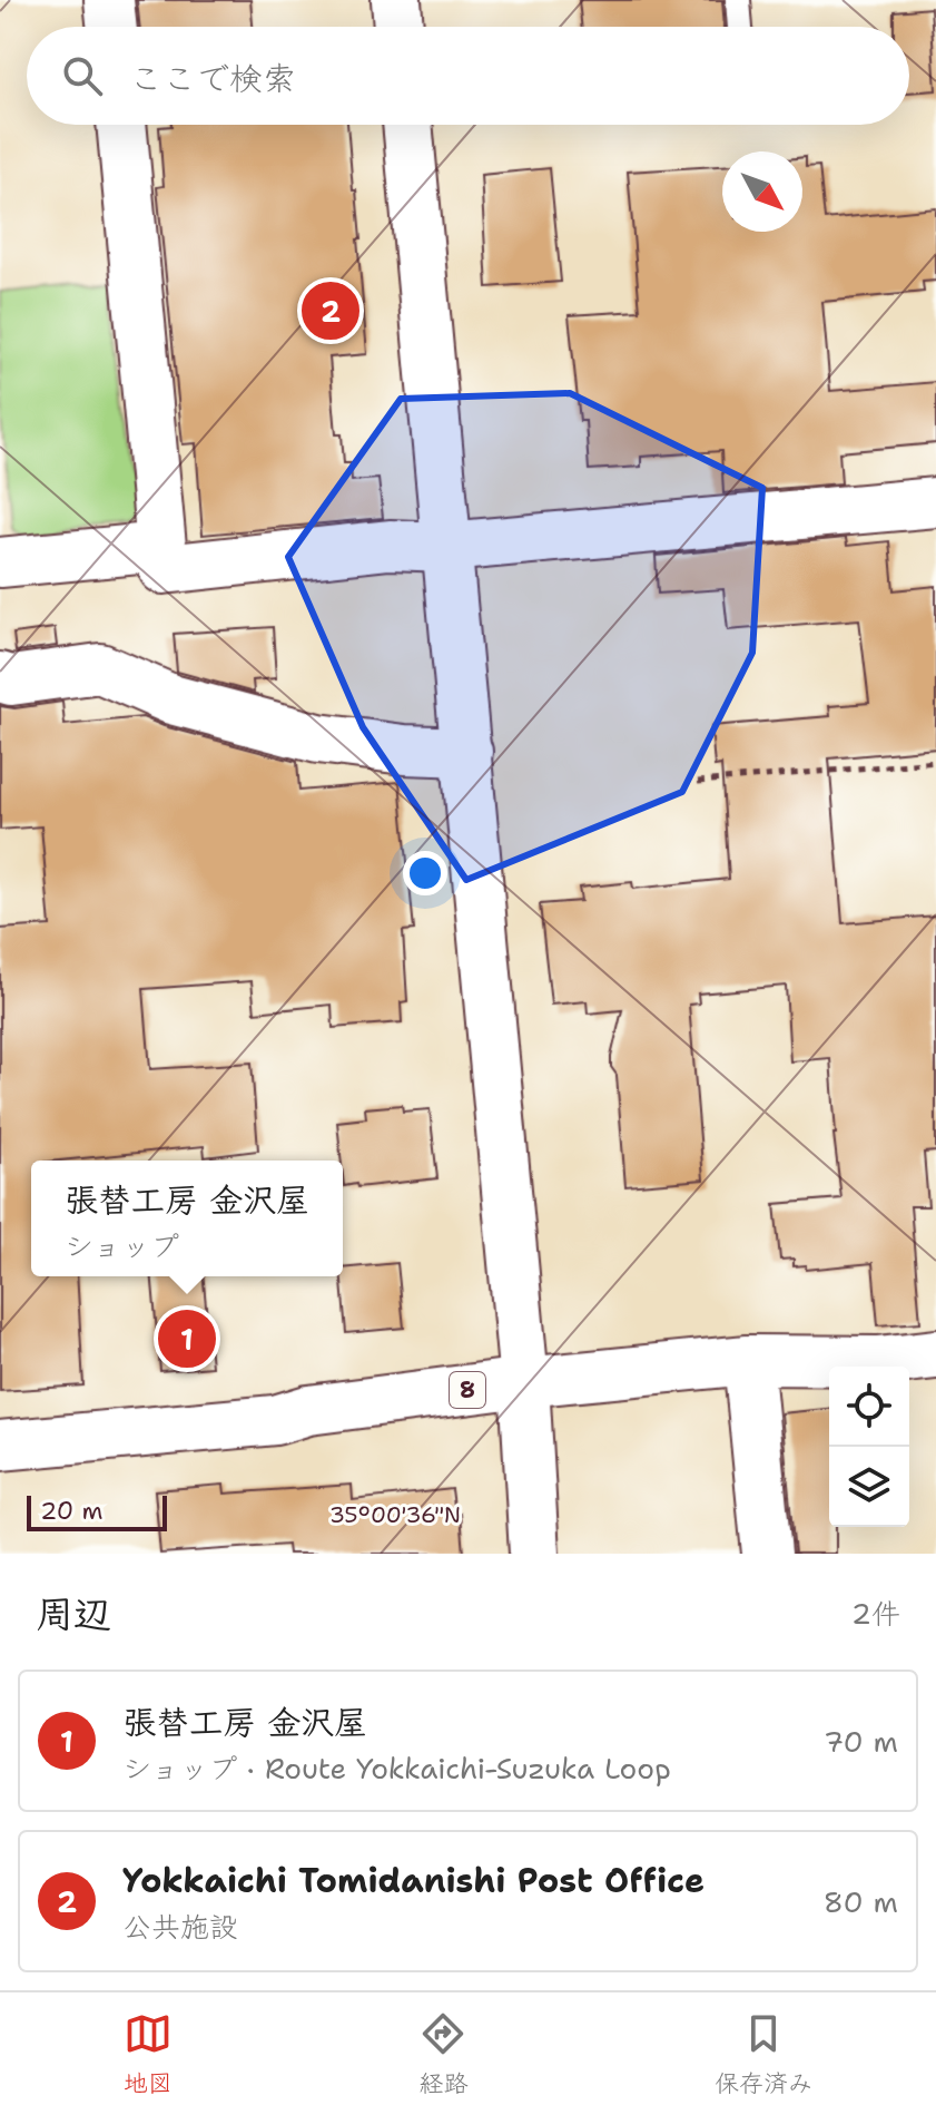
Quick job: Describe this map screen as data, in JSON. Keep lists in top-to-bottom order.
{
  "streets": {
    "street": ["8"]
  },
  "scale_bar": "20 m",
  "north": "bottom right",
  "page": {
    "search": "ここで検索",
    "pins": ["2", "1"],
    "popup": ["張替工房 金沢屋", "ショップ"],
    "scale": "20 m",
    "heading": ["周辺", "2件"],
    "list": [
      {
        "mark": "1",
        "name": "張替工房 金沢屋",
        "note": "ショップ · Route Yokkaichi-Suzuka Loop",
        "value": "70 m"
      },
      {
        "mark": "2",
        "name": "Yokkaichi Tomidanishi Post Office",
        "note": "公共施設",
        "value": "80 m"
      }
    ],
    "nav": ["地図", "経路", "保存済み"]
  },
  "coordinates": ["35°00'36\"N"]
}
